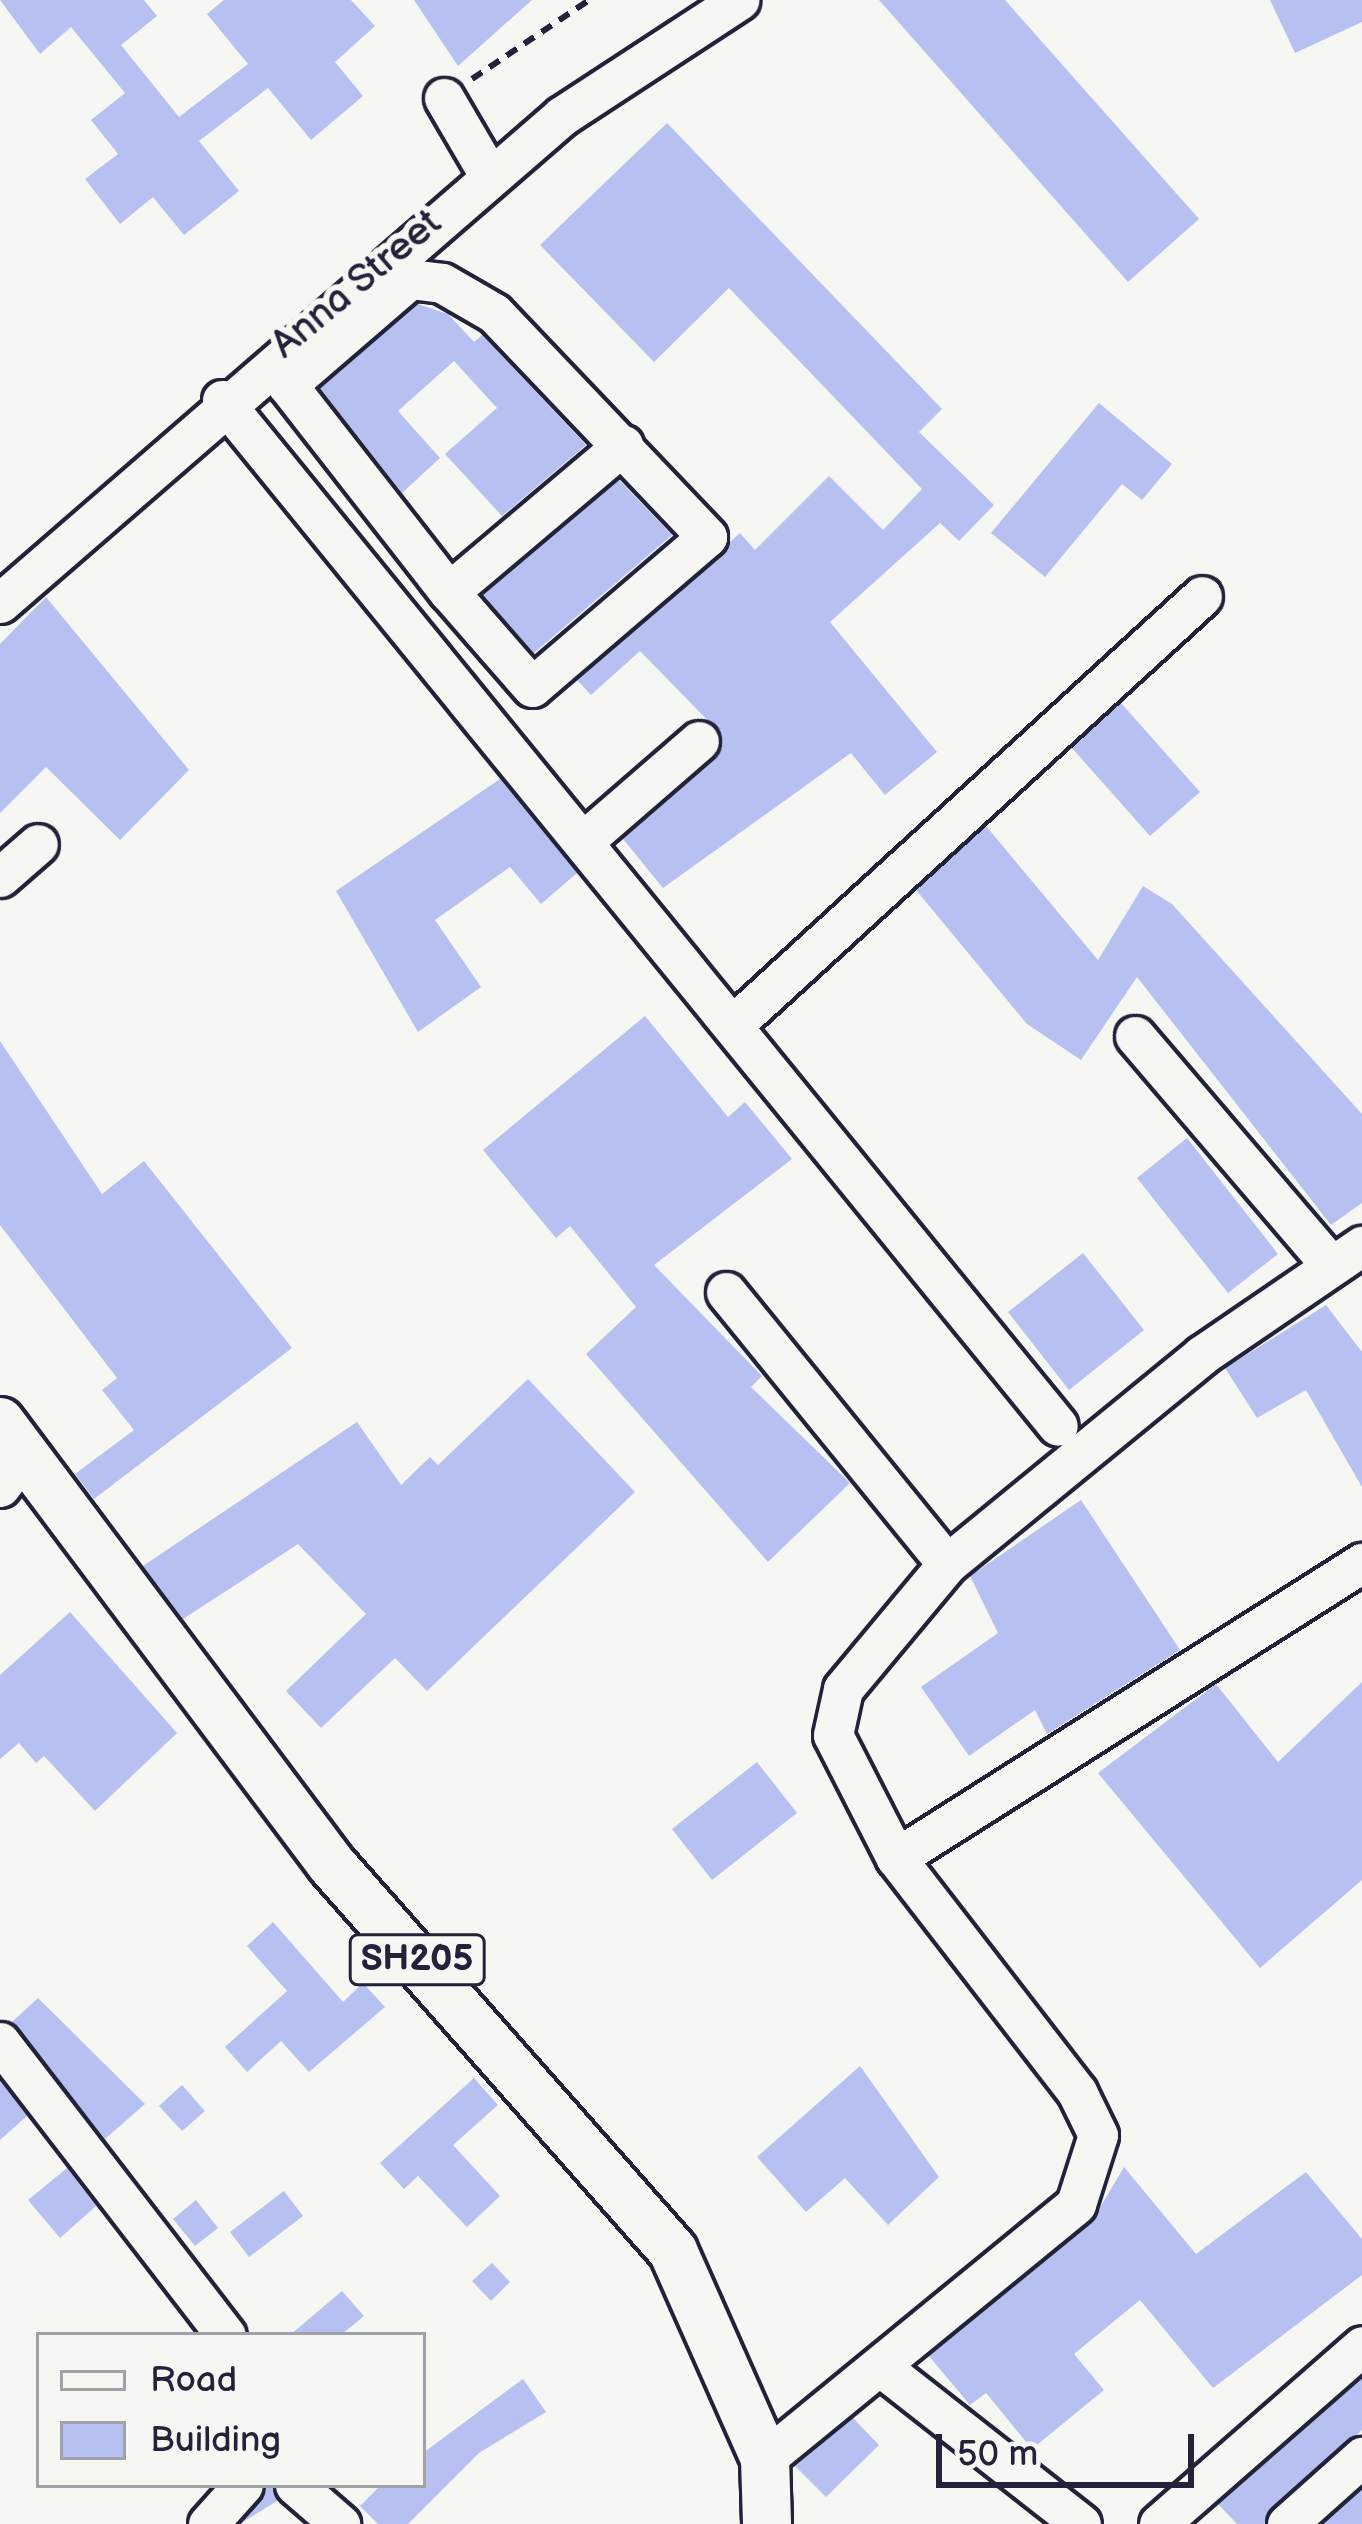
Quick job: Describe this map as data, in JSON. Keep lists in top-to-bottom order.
{
  "streets": {
    "main road": ["SH205"],
    "street": ["Anna Street"]
  },
  "legend": ["Road", "Building"],
  "scale_bar": "50 m"
}
